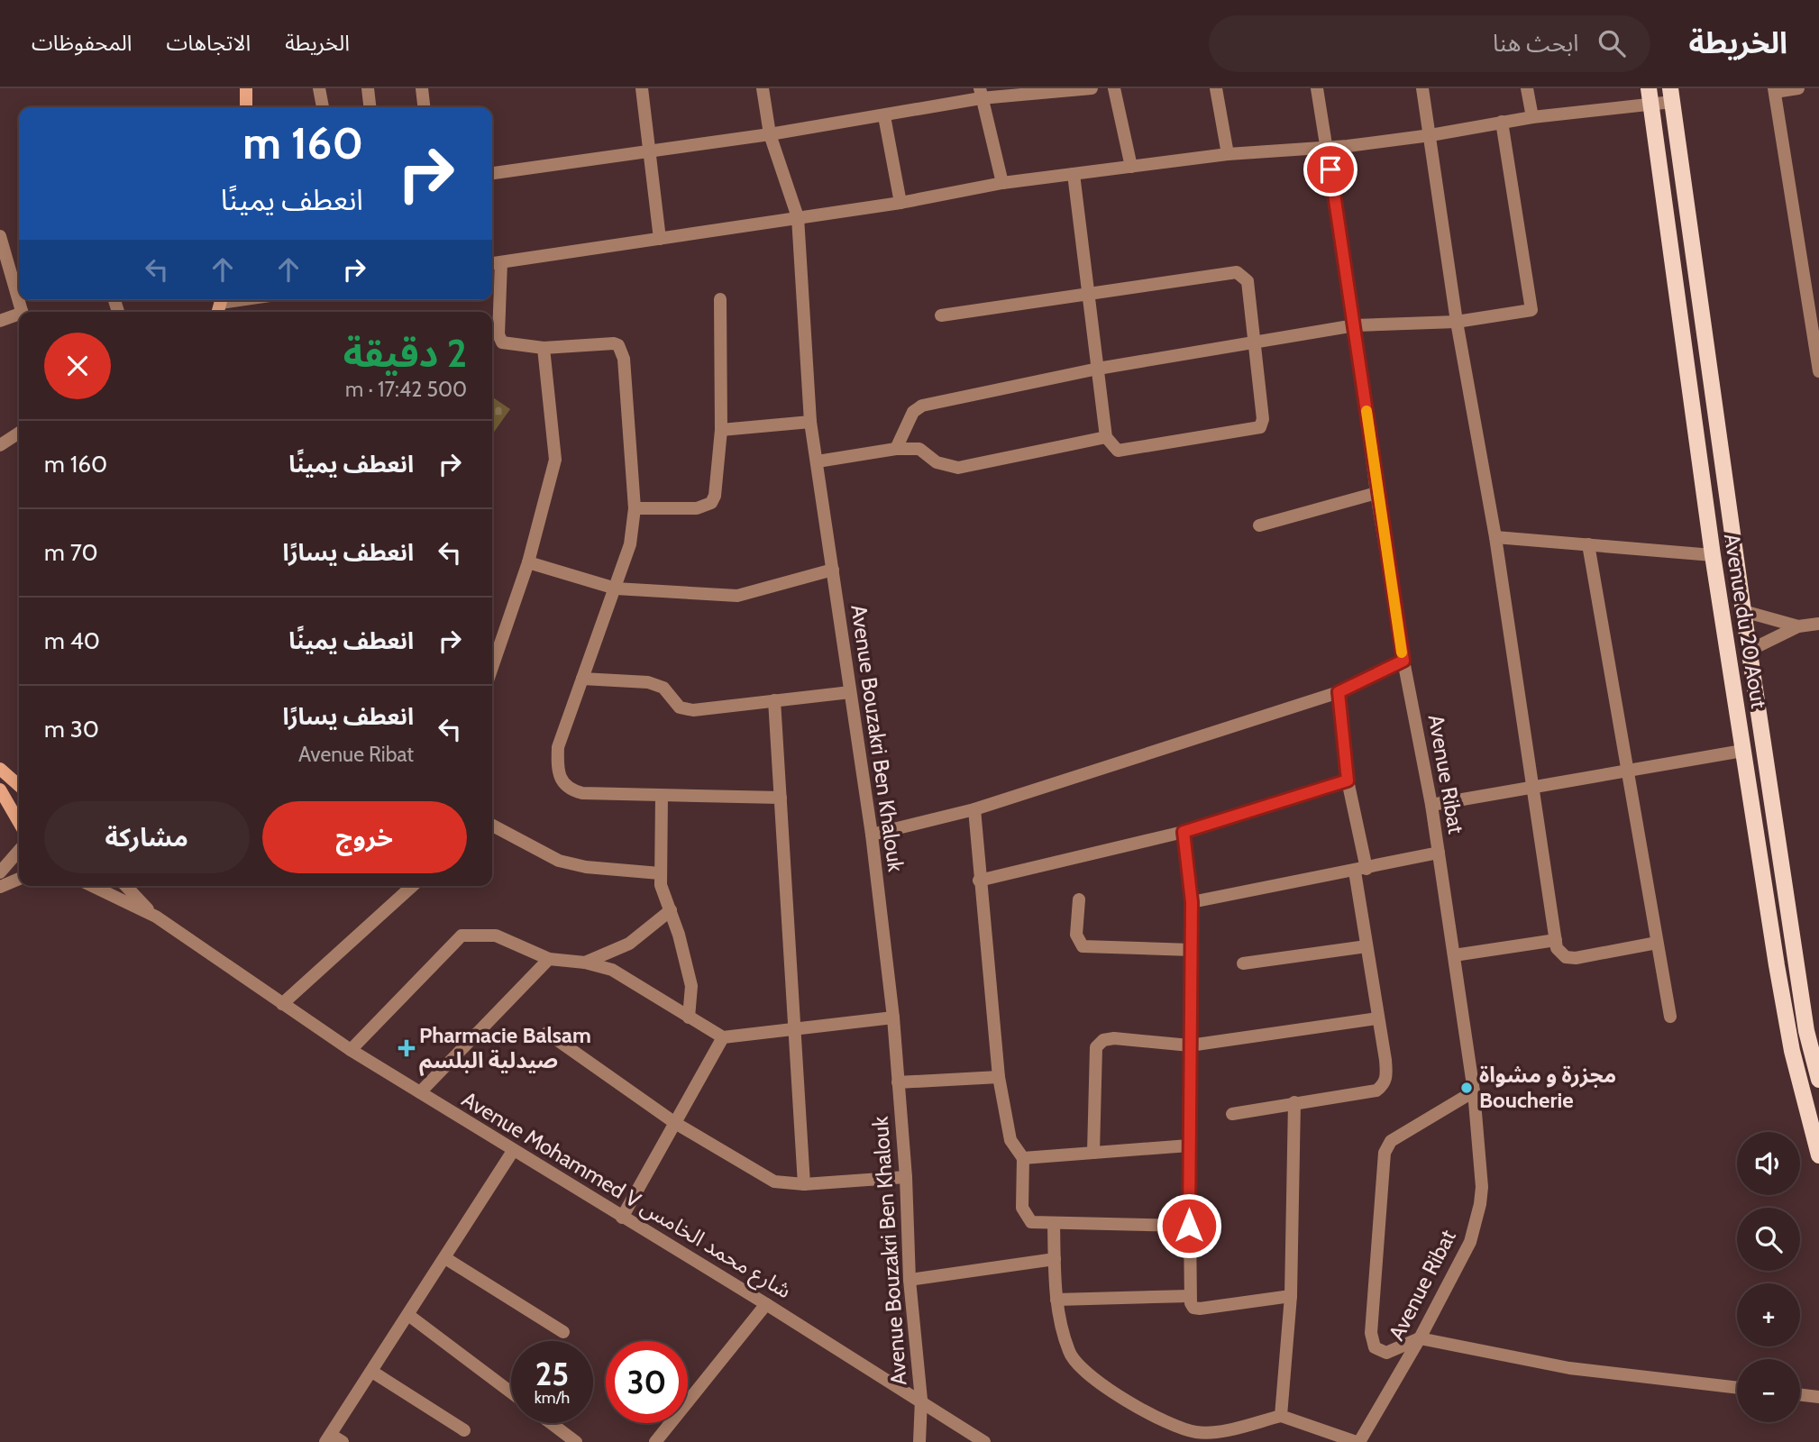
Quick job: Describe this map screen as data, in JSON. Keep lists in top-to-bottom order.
{
  "streets": {
    "main road": ["Avenue du 20 Aout"],
    "street": ["Avenue Bouzakri Ben Khalouk", "Avenue Ribat", "Avenue Mohammed V شارع محمد الخامس"]
  },
  "crossings": [
    ["Avenue Bouzakri Ben Khalouk", "Avenue Mohammed V شارع محمد الخامس"]
  ],
  "places": {
    "health": ["Pharmacie Balsam صيدلية البلسم"],
    "other": ["مجزرة و مشواة Boucherie"]
  },
  "page": {
    "header": "الخريطة",
    "search": "ابحث هنا",
    "nav": ["الخريطة", "الاتجاهات", "المحفوظات"],
    "turn": ["160 m", "انعطف يمينًا"],
    "heading": ["2 دقيقة", "500 m · 17:42"],
    "list": [
      {
        "name": "انعطف يمينًا",
        "value": "160 m"
      },
      {
        "name": "انعطف يسارًا",
        "value": "70 m"
      },
      {
        "name": "انعطف يمينًا",
        "value": "40 m"
      },
      {
        "name": "انعطف يسارًا",
        "note": "Avenue Ribat",
        "value": "30 m"
      }
    ],
    "buttons": ["خروج", "مشاركة"],
    "map_buttons": ["+", "−"],
    "speed": "25 km/h",
    "limit": "30"
  }
}
